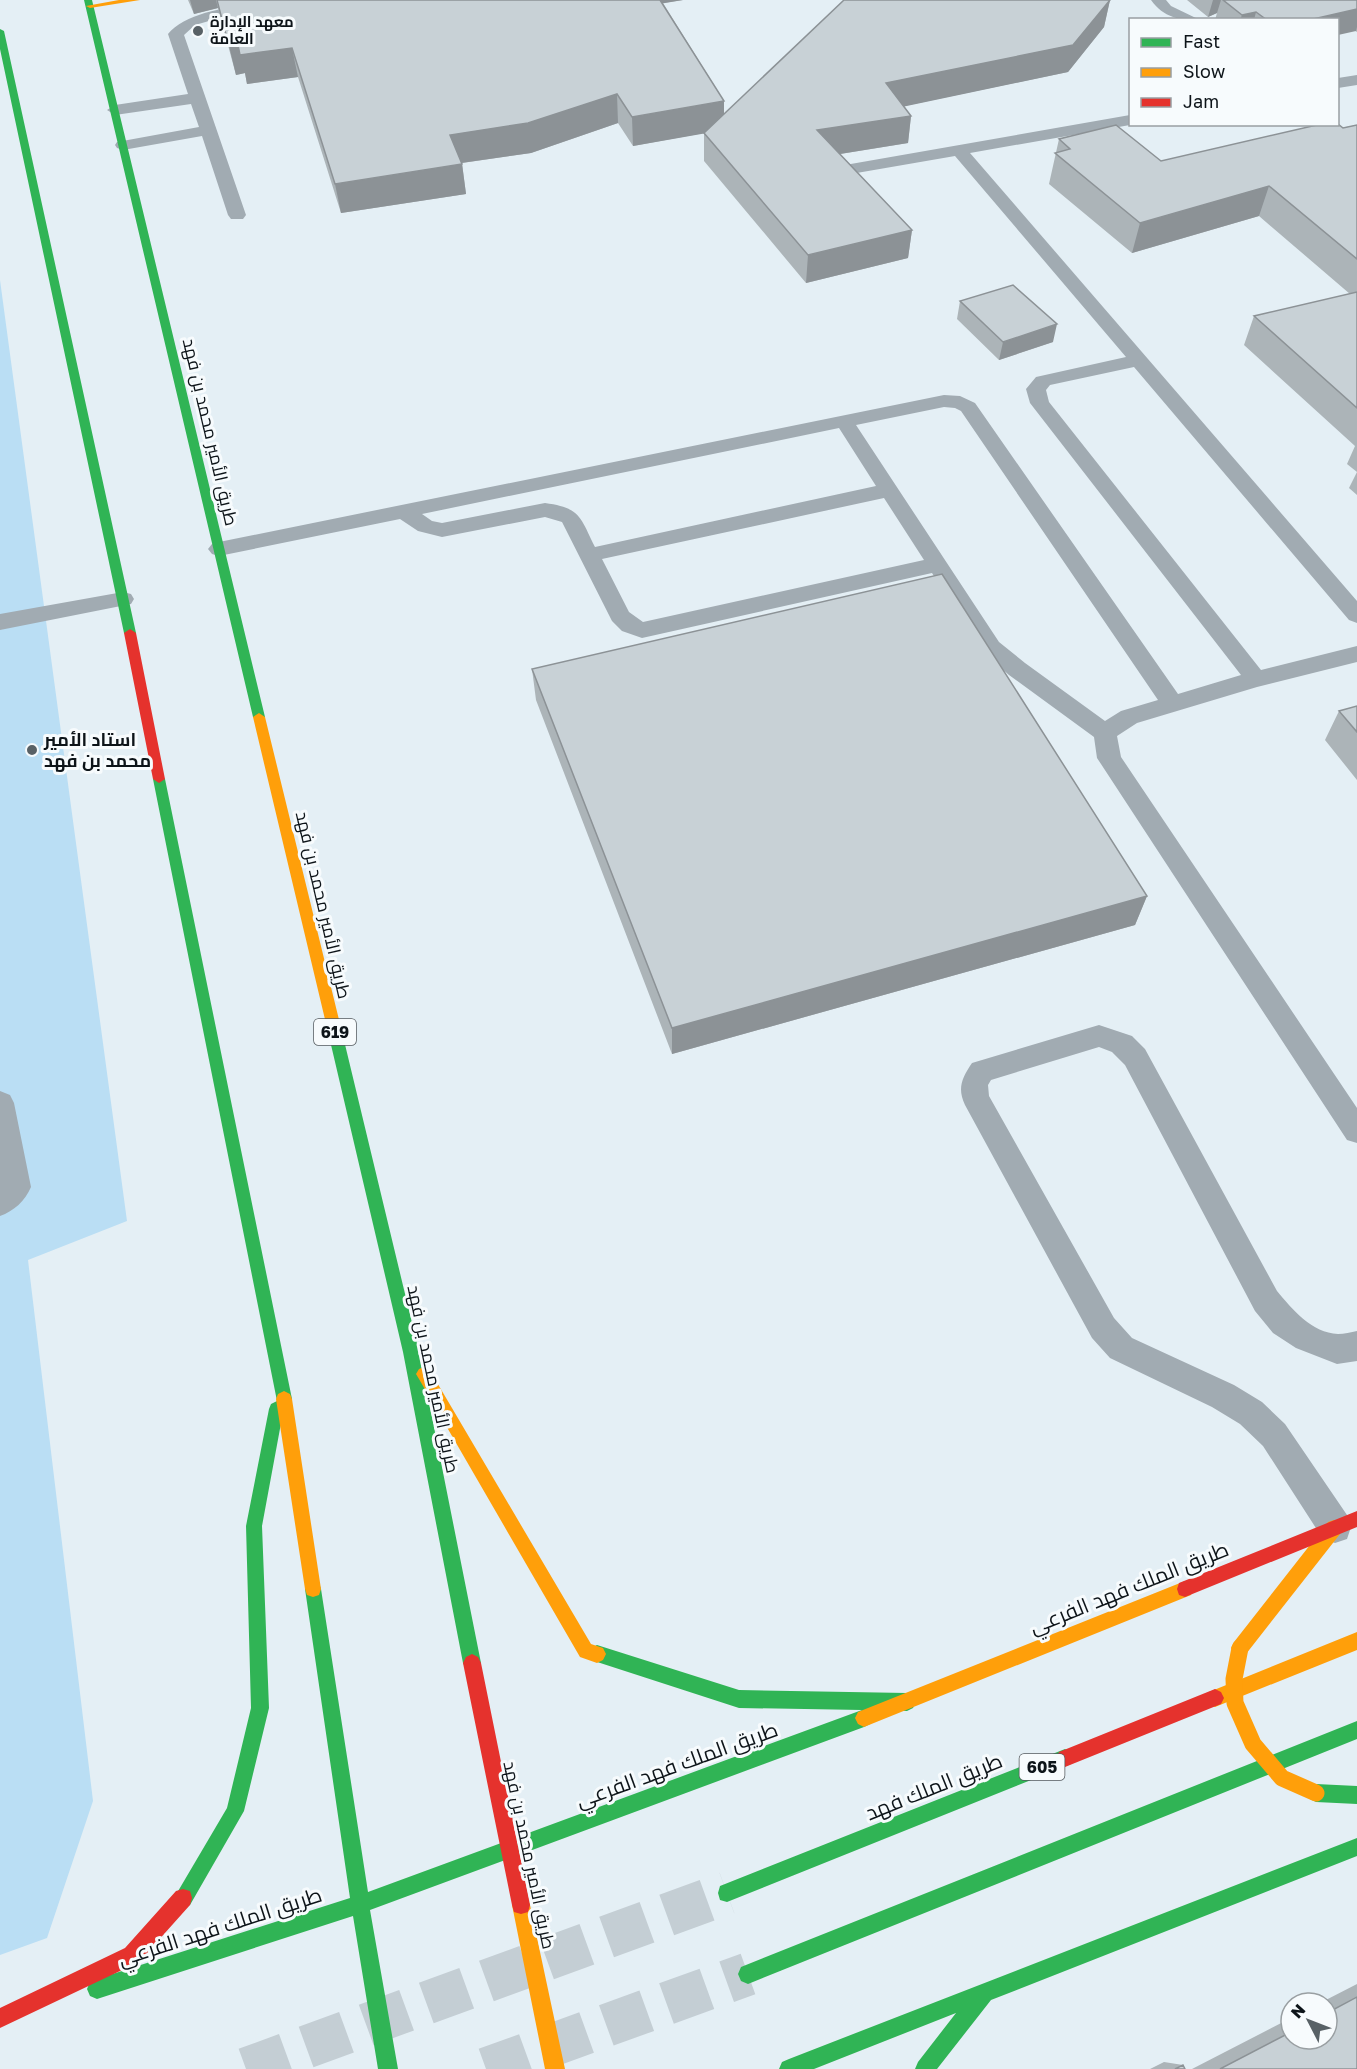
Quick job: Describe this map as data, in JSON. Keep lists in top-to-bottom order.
{
  "streets": {
    "main road": [
      "طريق الأمير محمد بن فهد",
      "619",
      "طريق الملك فهد الفرعي",
      "605",
      "طريق الملك فهد"
    ]
  },
  "crossings": [
    ["طريق الأمير محمد بن فهد", "طريق الملك فهد الفرعي"]
  ],
  "places": ["معهد الإدارة العامة", "استاد الأمير محمد بن فهد"],
  "legend": ["Fast", "Slow", "Jam"],
  "north": "top left"
}
